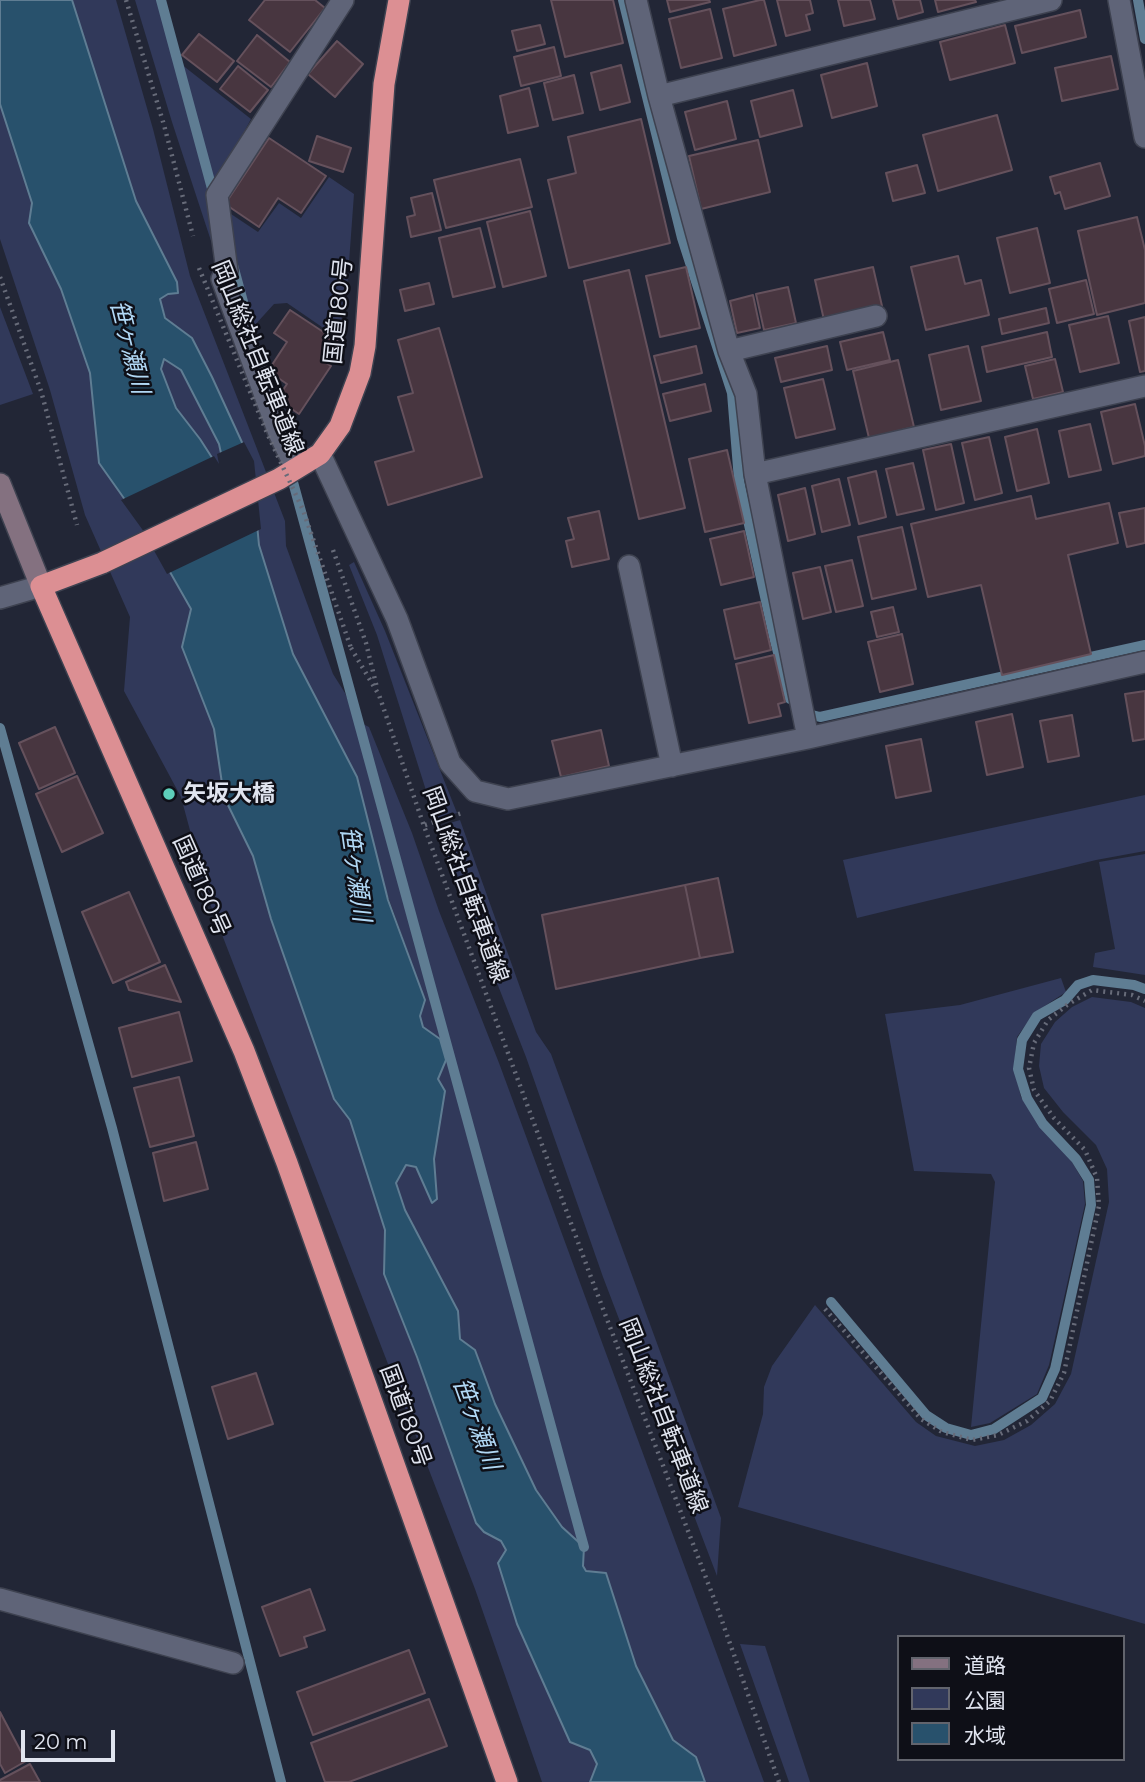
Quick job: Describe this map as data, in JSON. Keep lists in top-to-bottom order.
{
  "streets": {
    "highway": ["国道180号"],
    "path": ["岡山総社自転車道線"]
  },
  "water": ["笹ヶ瀬川"],
  "places": ["矢坂大橋"],
  "legend": ["道路", "公園", "水域"],
  "scale_bar": "20 m"
}
